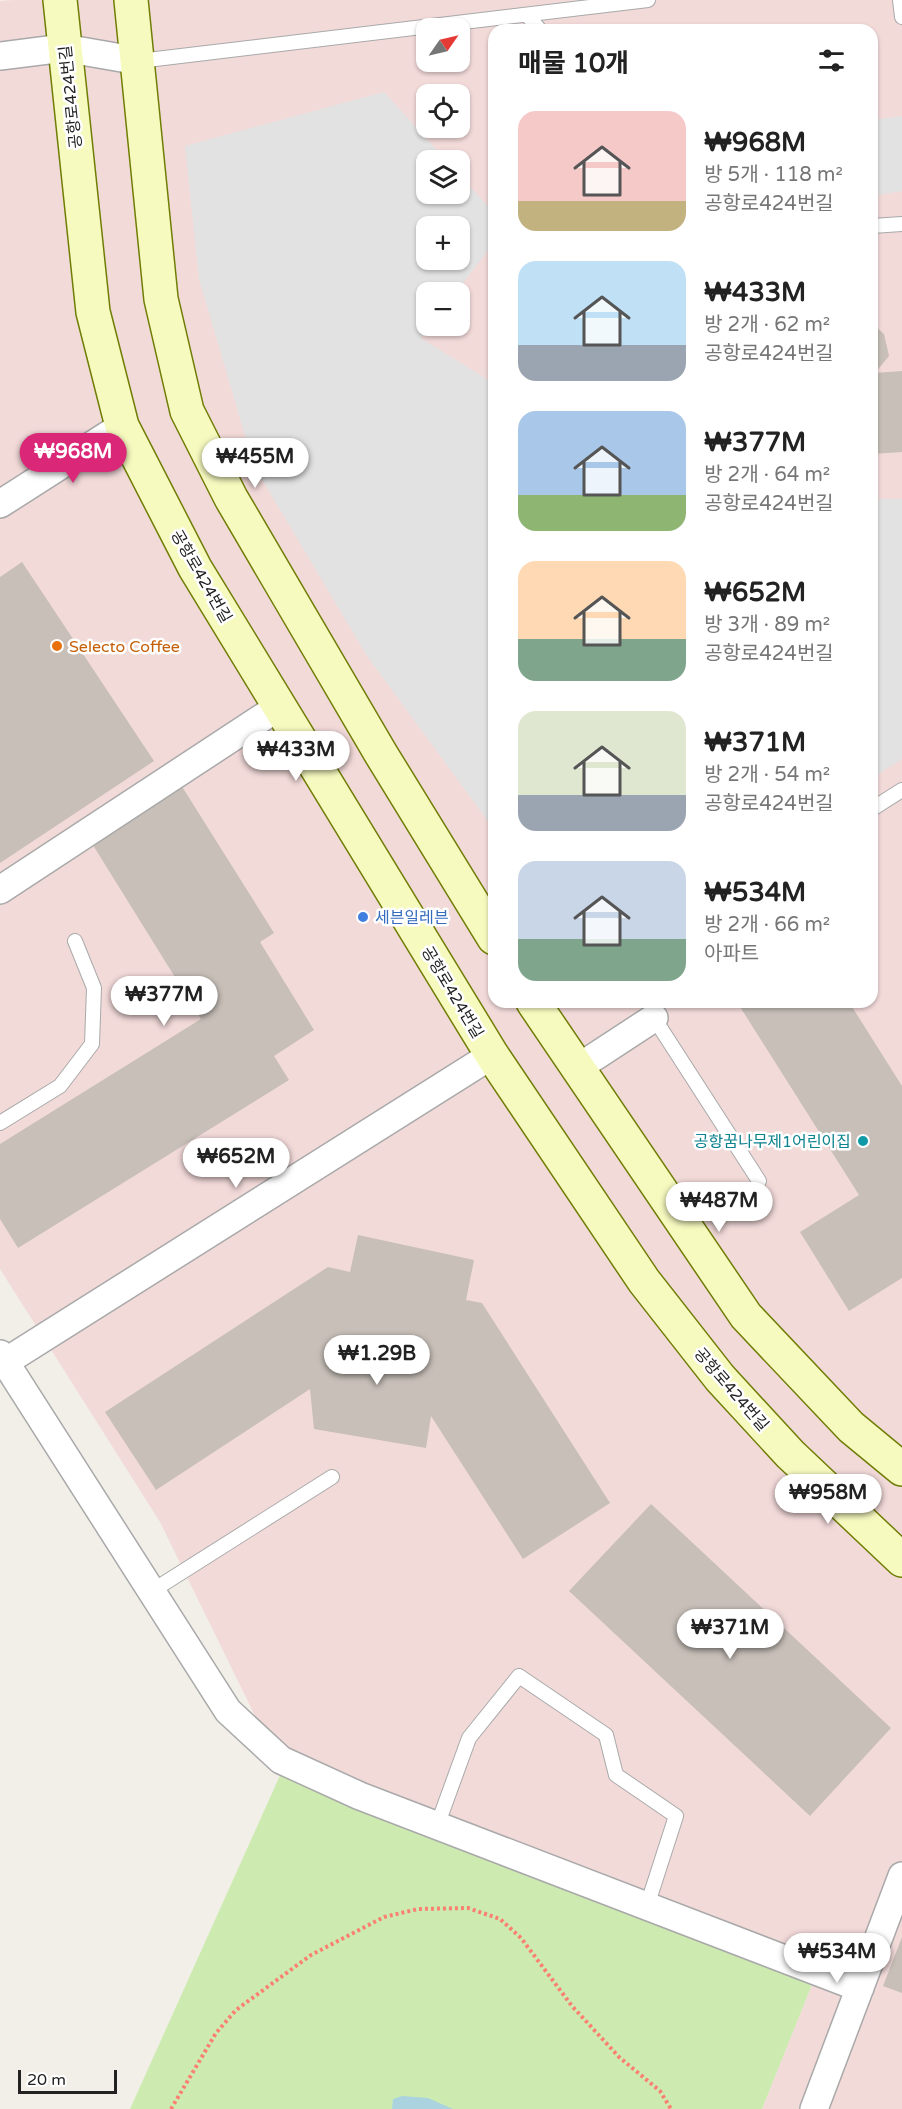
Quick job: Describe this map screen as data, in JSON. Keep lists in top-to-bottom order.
{
  "streets": {
    "street": ["공항로424번길"]
  },
  "places": ["Selecto Coffee", "세븐일레븐", "공항꿈나무제1어린이집"],
  "scale_bar": "20 m",
  "north": "top right",
  "page": {
    "map_buttons": ["+", "−"],
    "heading": "매물 10개",
    "list": [
      {
        "name": "₩968M",
        "note": "방 5개 · 118 m² · 공항로424번길"
      },
      {
        "name": "₩433M",
        "note": "방 2개 · 62 m² · 공항로424번길"
      },
      {
        "name": "₩377M",
        "note": "방 2개 · 64 m² · 공항로424번길"
      },
      {
        "name": "₩652M",
        "note": "방 3개 · 89 m² · 공항로424번길"
      },
      {
        "name": "₩371M",
        "note": "방 2개 · 54 m² · 공항로424번길"
      },
      {
        "name": "₩534M",
        "note": "방 2개 · 66 m² · 아파트"
      }
    ],
    "price": [
      "₩968M",
      "₩455M",
      "₩433M",
      "₩377M",
      "₩652M",
      "₩487M",
      "₩1.29B",
      "₩958M",
      "₩371M",
      "₩534M"
    ],
    "scale": "20 m"
  }
}
